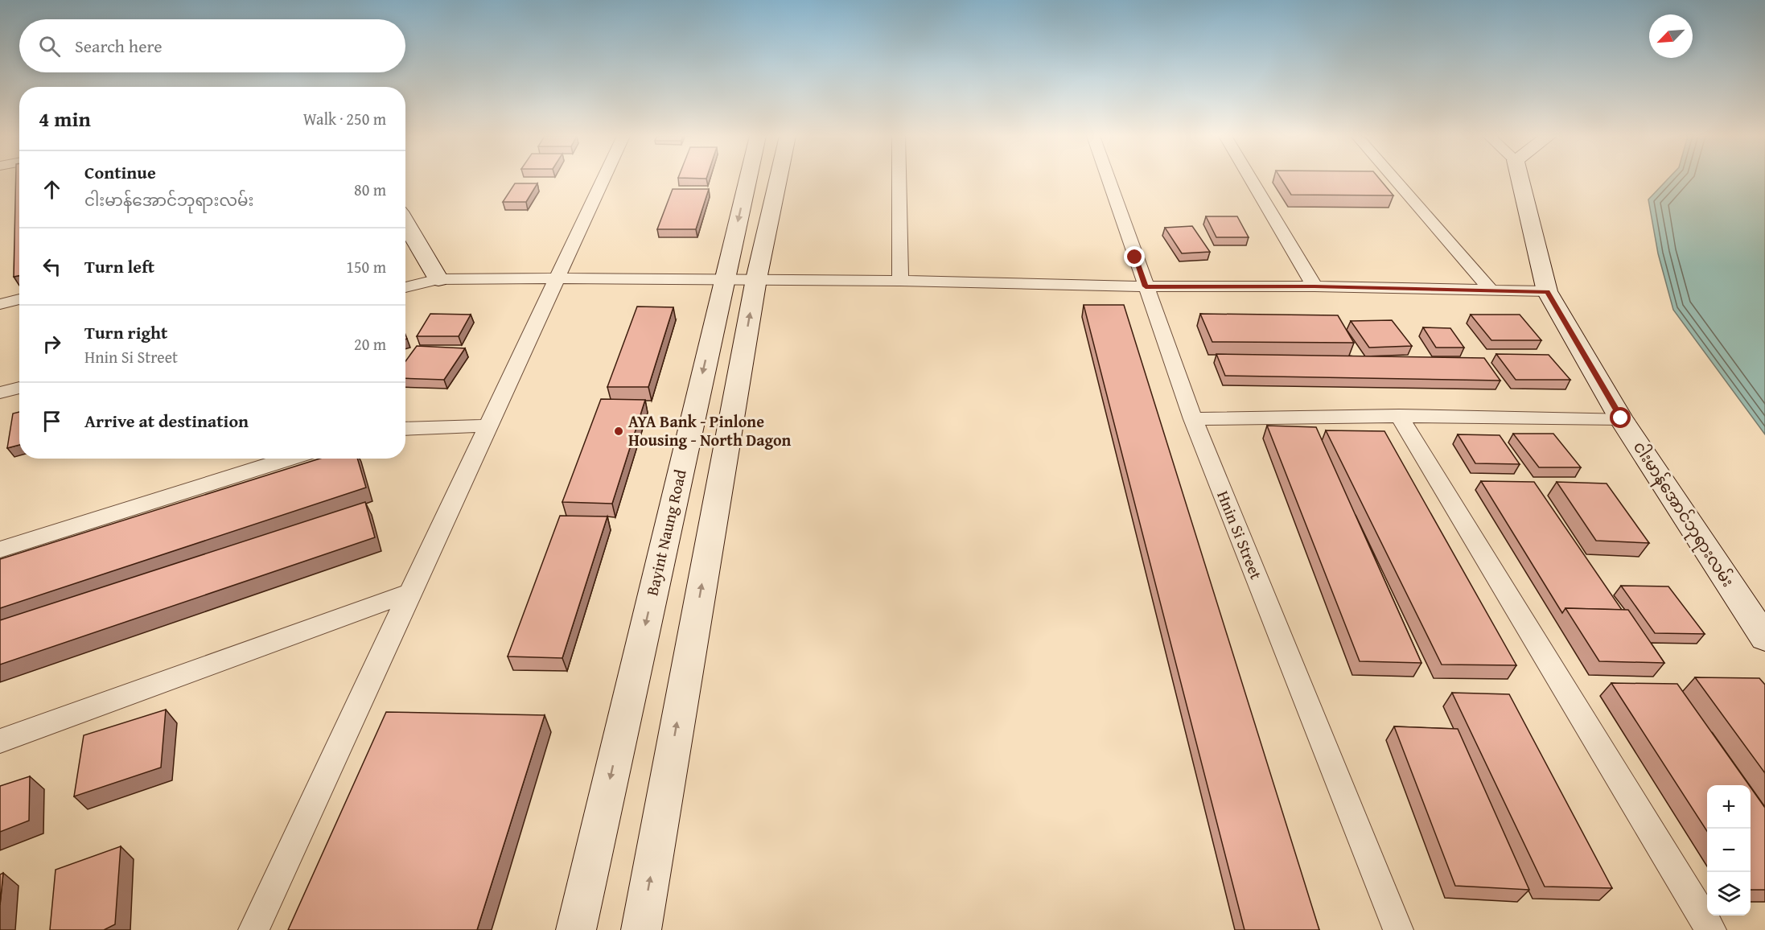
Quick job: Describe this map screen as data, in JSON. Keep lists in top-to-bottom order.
{
  "streets": {
    "main road": ["ငါးမာန်အောင်ဘုရားလမ်း", "Bayint Naung Road"],
    "street": ["Hnin Si Street"]
  },
  "places": ["AYA Bank - Pinlone Housing - North Dagon"],
  "north": "bottom left",
  "page": {
    "search": "Search here",
    "heading": ["4 min", "Walk · 250 m"],
    "list": [
      ["Continue", "ငါးမာန်အောင်ဘုရားလမ်း", "80 m"],
      ["Turn left", "150 m"],
      ["Turn right", "Hnin Si Street", "20 m"],
      "Arrive at destination"
    ],
    "map_buttons": ["+", "−"]
  }
}
